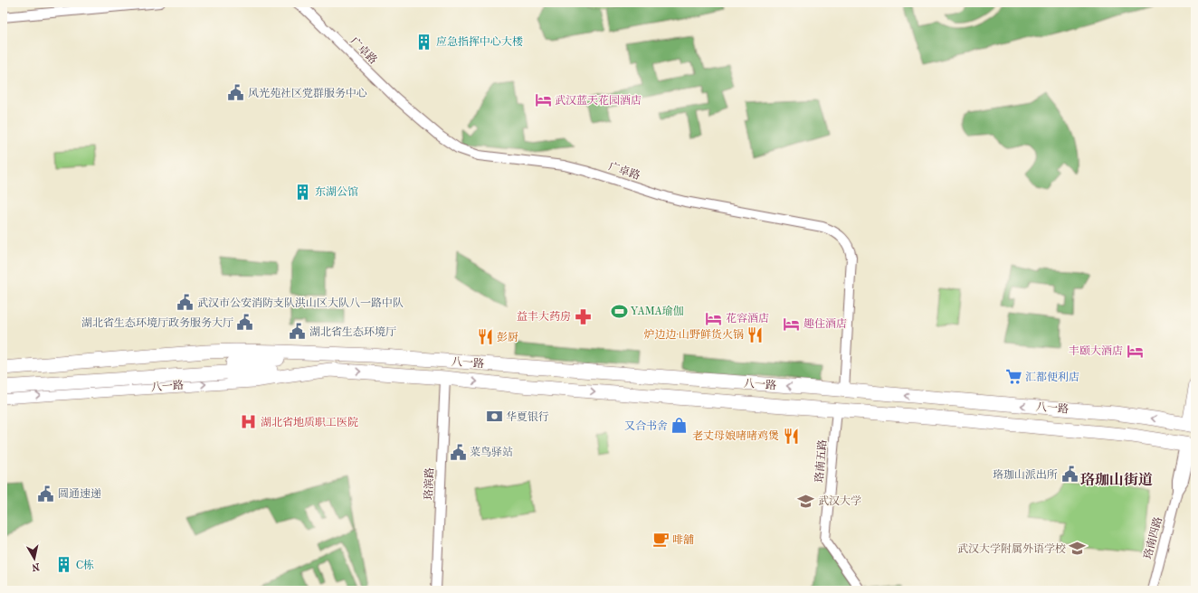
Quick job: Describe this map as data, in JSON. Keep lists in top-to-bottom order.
{
  "streets": {
    "main road": ["八一路"],
    "street": [
      "广卓路",
      "珞南五路",
      "珞滨路",
      "珞南四路"
    ]
  },
  "crossings": [
    ["广卓路", "八一路"],
    ["八一路", "珞南五路"],
    ["八一路", "珞滨路"],
    ["八一路", "珞南四路"]
  ],
  "districts": ["珞珈山街道"],
  "places": {
    "building": ["应急指挥中心大楼", "东湖公馆", "C栋"],
    "public building": [
      "风光苑社区党群服务中心",
      "武汉市公安消防支队洪山区大队八一路中队",
      "湖北省生态环境厅政务服务大厅",
      "湖北省生态环境厅",
      "菜鸟驿站",
      "珞珈山派出所",
      "圆通速递"
    ],
    "hotel": [
      "武汉蓝天花园酒店",
      "花容酒店",
      "趣住酒店",
      "丰颐大酒店"
    ],
    "sports": ["YAMA瑜伽"],
    "pharmacy": ["益丰大药房"],
    "restaurant": ["炉边边·山野鲜货火锅", "彭厨", "老丈母娘啫啫鸡煲"],
    "supermarket": ["汇都便利店"],
    "bank": ["华夏银行"],
    "hospital": ["湖北省地质职工医院"],
    "shop": ["又合书舍"],
    "school or university": ["武汉大学", "武汉大学附属外语学校"],
    "cafe": ["啡舖"]
  },
  "north": "bottom"
}
